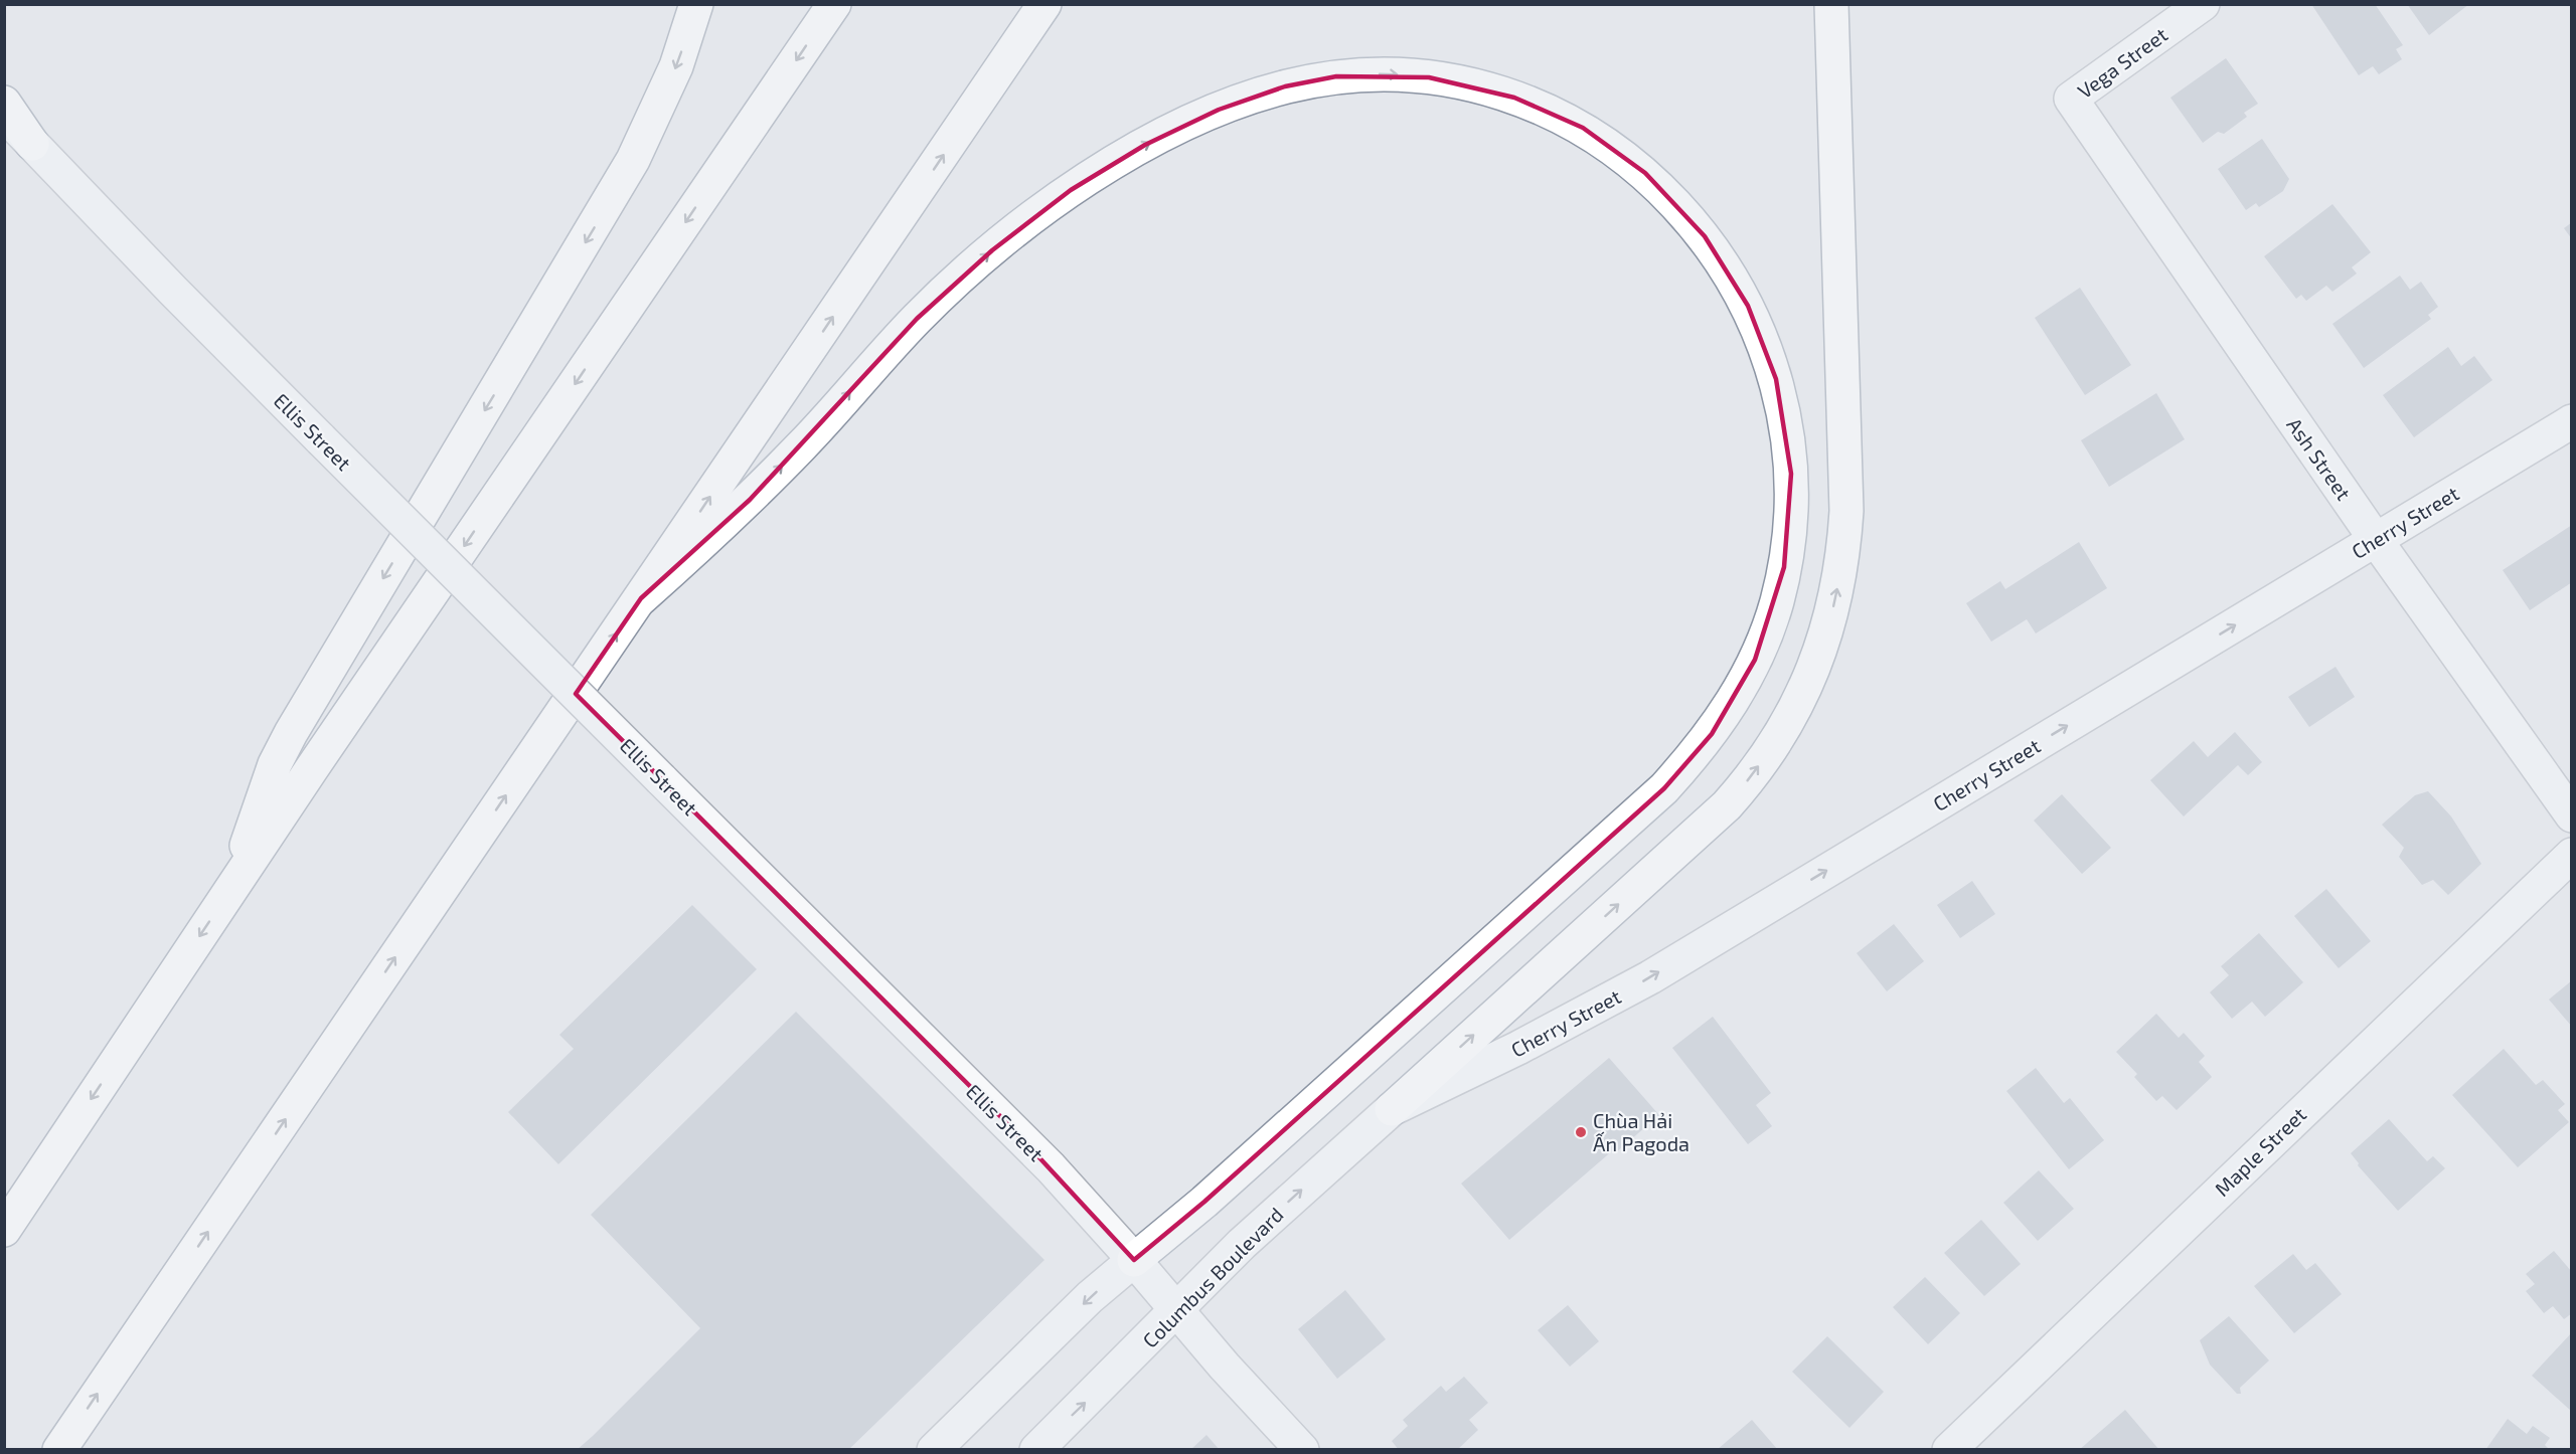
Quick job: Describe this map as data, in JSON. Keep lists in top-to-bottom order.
{
  "streets": {
    "street": [
      "Vega Street",
      "Ellis Street",
      "Ash Street",
      "Cherry Street",
      "Maple Street",
      "Columbus Boulevard"
    ]
  },
  "crossings": [
    ["Vega Street", "Ash Street"],
    ["Ellis Street", "Columbus Boulevard"],
    ["Ash Street", "Cherry Street"],
    ["Cherry Street", "Columbus Boulevard"]
  ],
  "one_way": ["Cherry Street"],
  "places": ["Chùa Hải Ấn Pagoda"]
}
